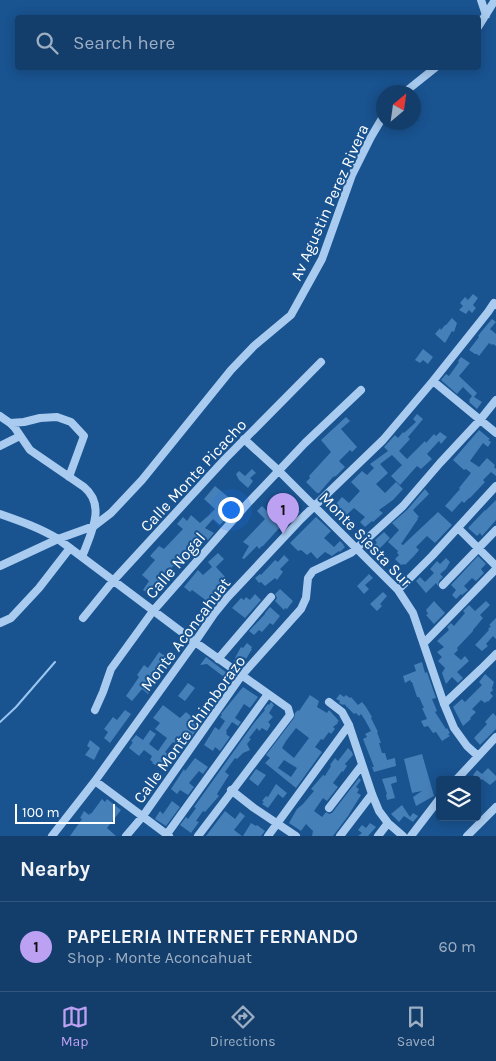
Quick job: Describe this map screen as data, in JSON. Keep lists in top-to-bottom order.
{
  "streets": {
    "street": [
      "Av Agustin Perez Rivera",
      "Calle Monte Picacho",
      "Monte Siesta Sur",
      "Calle Nogal",
      "Monte Aconcahuat",
      "Calle Monte Chimborazo"
    ]
  },
  "crossings": [
    ["Calle Monte Picacho", "Monte Siesta Sur"],
    ["Monte Siesta Sur", "Calle Nogal"],
    ["Monte Siesta Sur", "Monte Aconcahuat"],
    ["Monte Siesta Sur", "Calle Monte Chimborazo"]
  ],
  "scale_bar": "100 m",
  "north": "top right",
  "page": {
    "search": "Search here",
    "pins": "1",
    "scale": "100 m",
    "heading": "Nearby",
    "list": [
      {
        "mark": "1",
        "name": "PAPELERIA INTERNET FERNANDO",
        "note": "Shop · Monte Aconcahuat",
        "value": "60 m"
      }
    ],
    "nav": ["Map", "Directions", "Saved"]
  }
}
